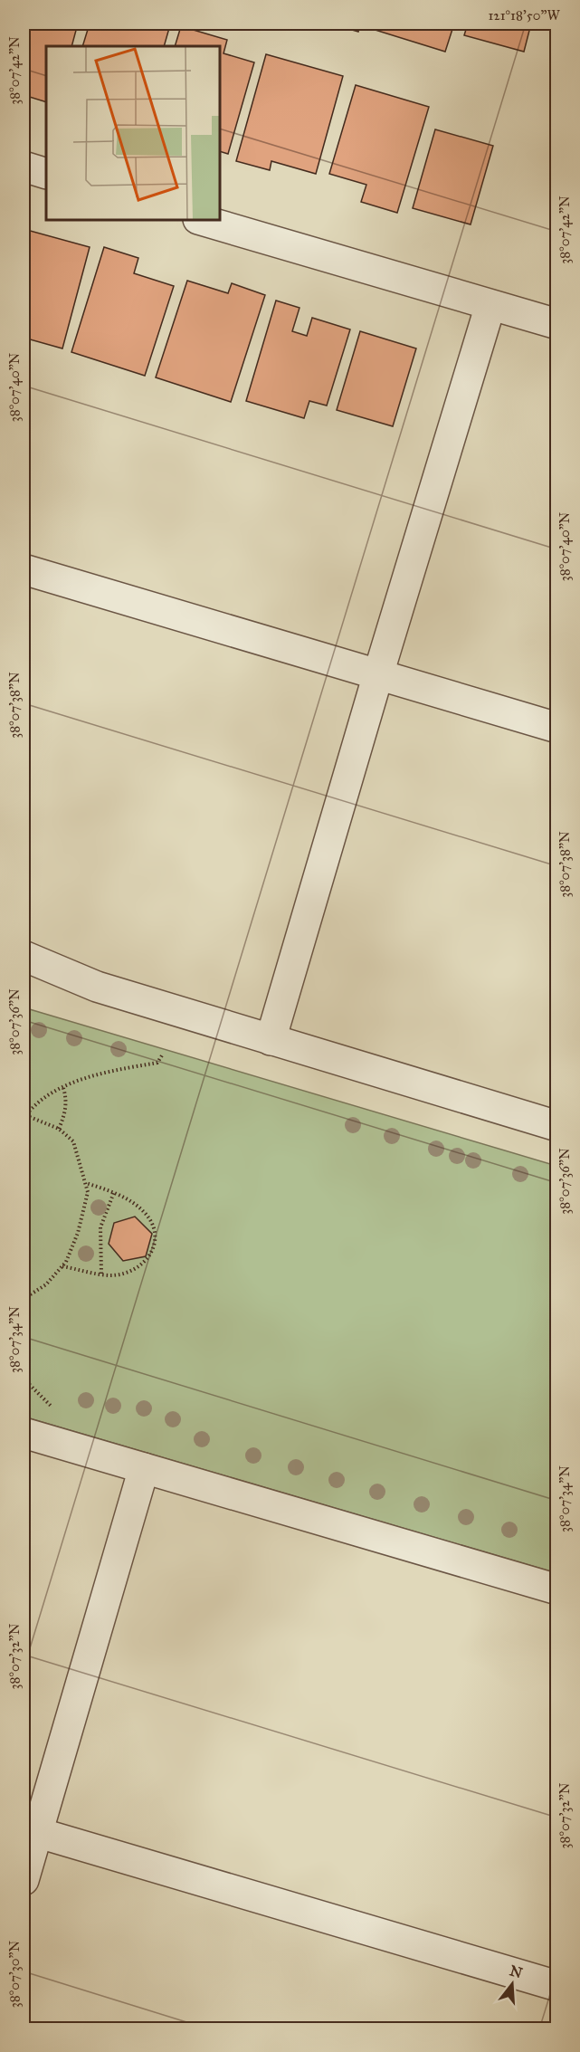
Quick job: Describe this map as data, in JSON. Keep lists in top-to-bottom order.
{
  "north": "top",
  "coordinates": [
    "121°18'50\"W",
    "38°07'42\"N",
    "38°07'40\"N",
    "38°07'38\"N",
    "38°07'36\"N",
    "38°07'34\"N",
    "38°07'32\"N",
    "38°07'30\"N"
  ]
}
